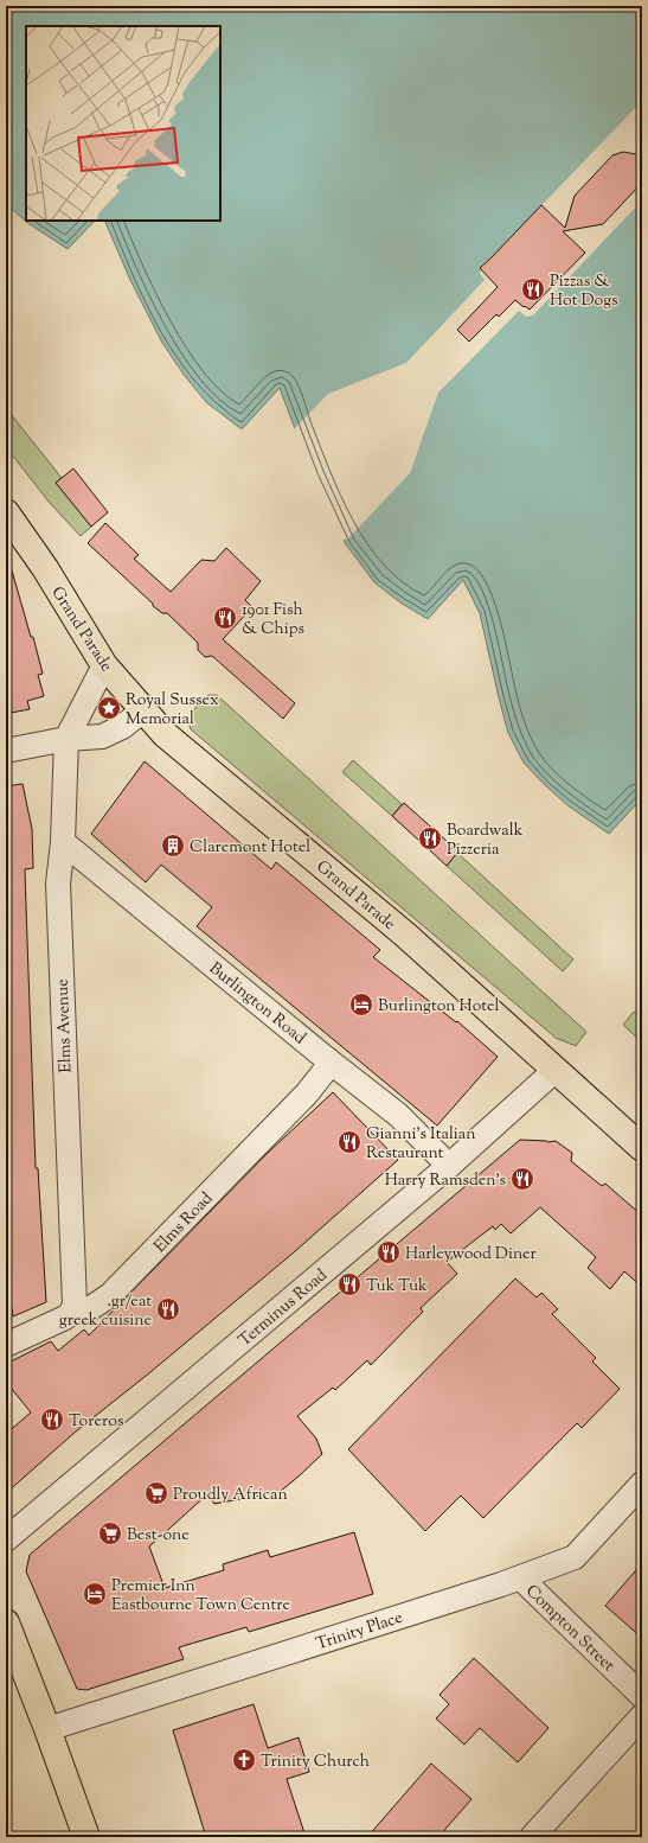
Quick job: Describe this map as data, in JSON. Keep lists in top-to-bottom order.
{
  "streets": {
    "main road": ["Grand Parade"],
    "street": [
      "Burlington Road",
      "Elms Avenue",
      "Elms Road",
      "Terminus Road",
      "Compton Street",
      "Trinity Place"
    ]
  },
  "crossings": [
    ["Grand Parade", "Terminus Road"],
    ["Burlington Road", "Elms Avenue"],
    ["Burlington Road", "Elms Road"],
    ["Burlington Road", "Terminus Road"],
    ["Elms Avenue", "Elms Road"],
    ["Compton Street", "Trinity Place"]
  ],
  "places": {
    "restaurant": [
      "Pizzas & Hot Dogs",
      "1901 Fish & Chips",
      "Boardwalk Pizzeria",
      "Gianni's Italian Restaurant",
      "Harry Ramsden's",
      "Harleywood Diner",
      "Tuk Tuk",
      ".gr/eat greek cuisine",
      "Toreros"
    ],
    "place": ["Royal Sussex Memorial"],
    "building": ["Claremont Hotel"],
    "hotel": ["Burlington Hotel", "Premier Inn Eastbourne Town Centre"],
    "supermarket": ["Proudly African", "Best-one"],
    "church": ["Trinity Church"]
  }
}
